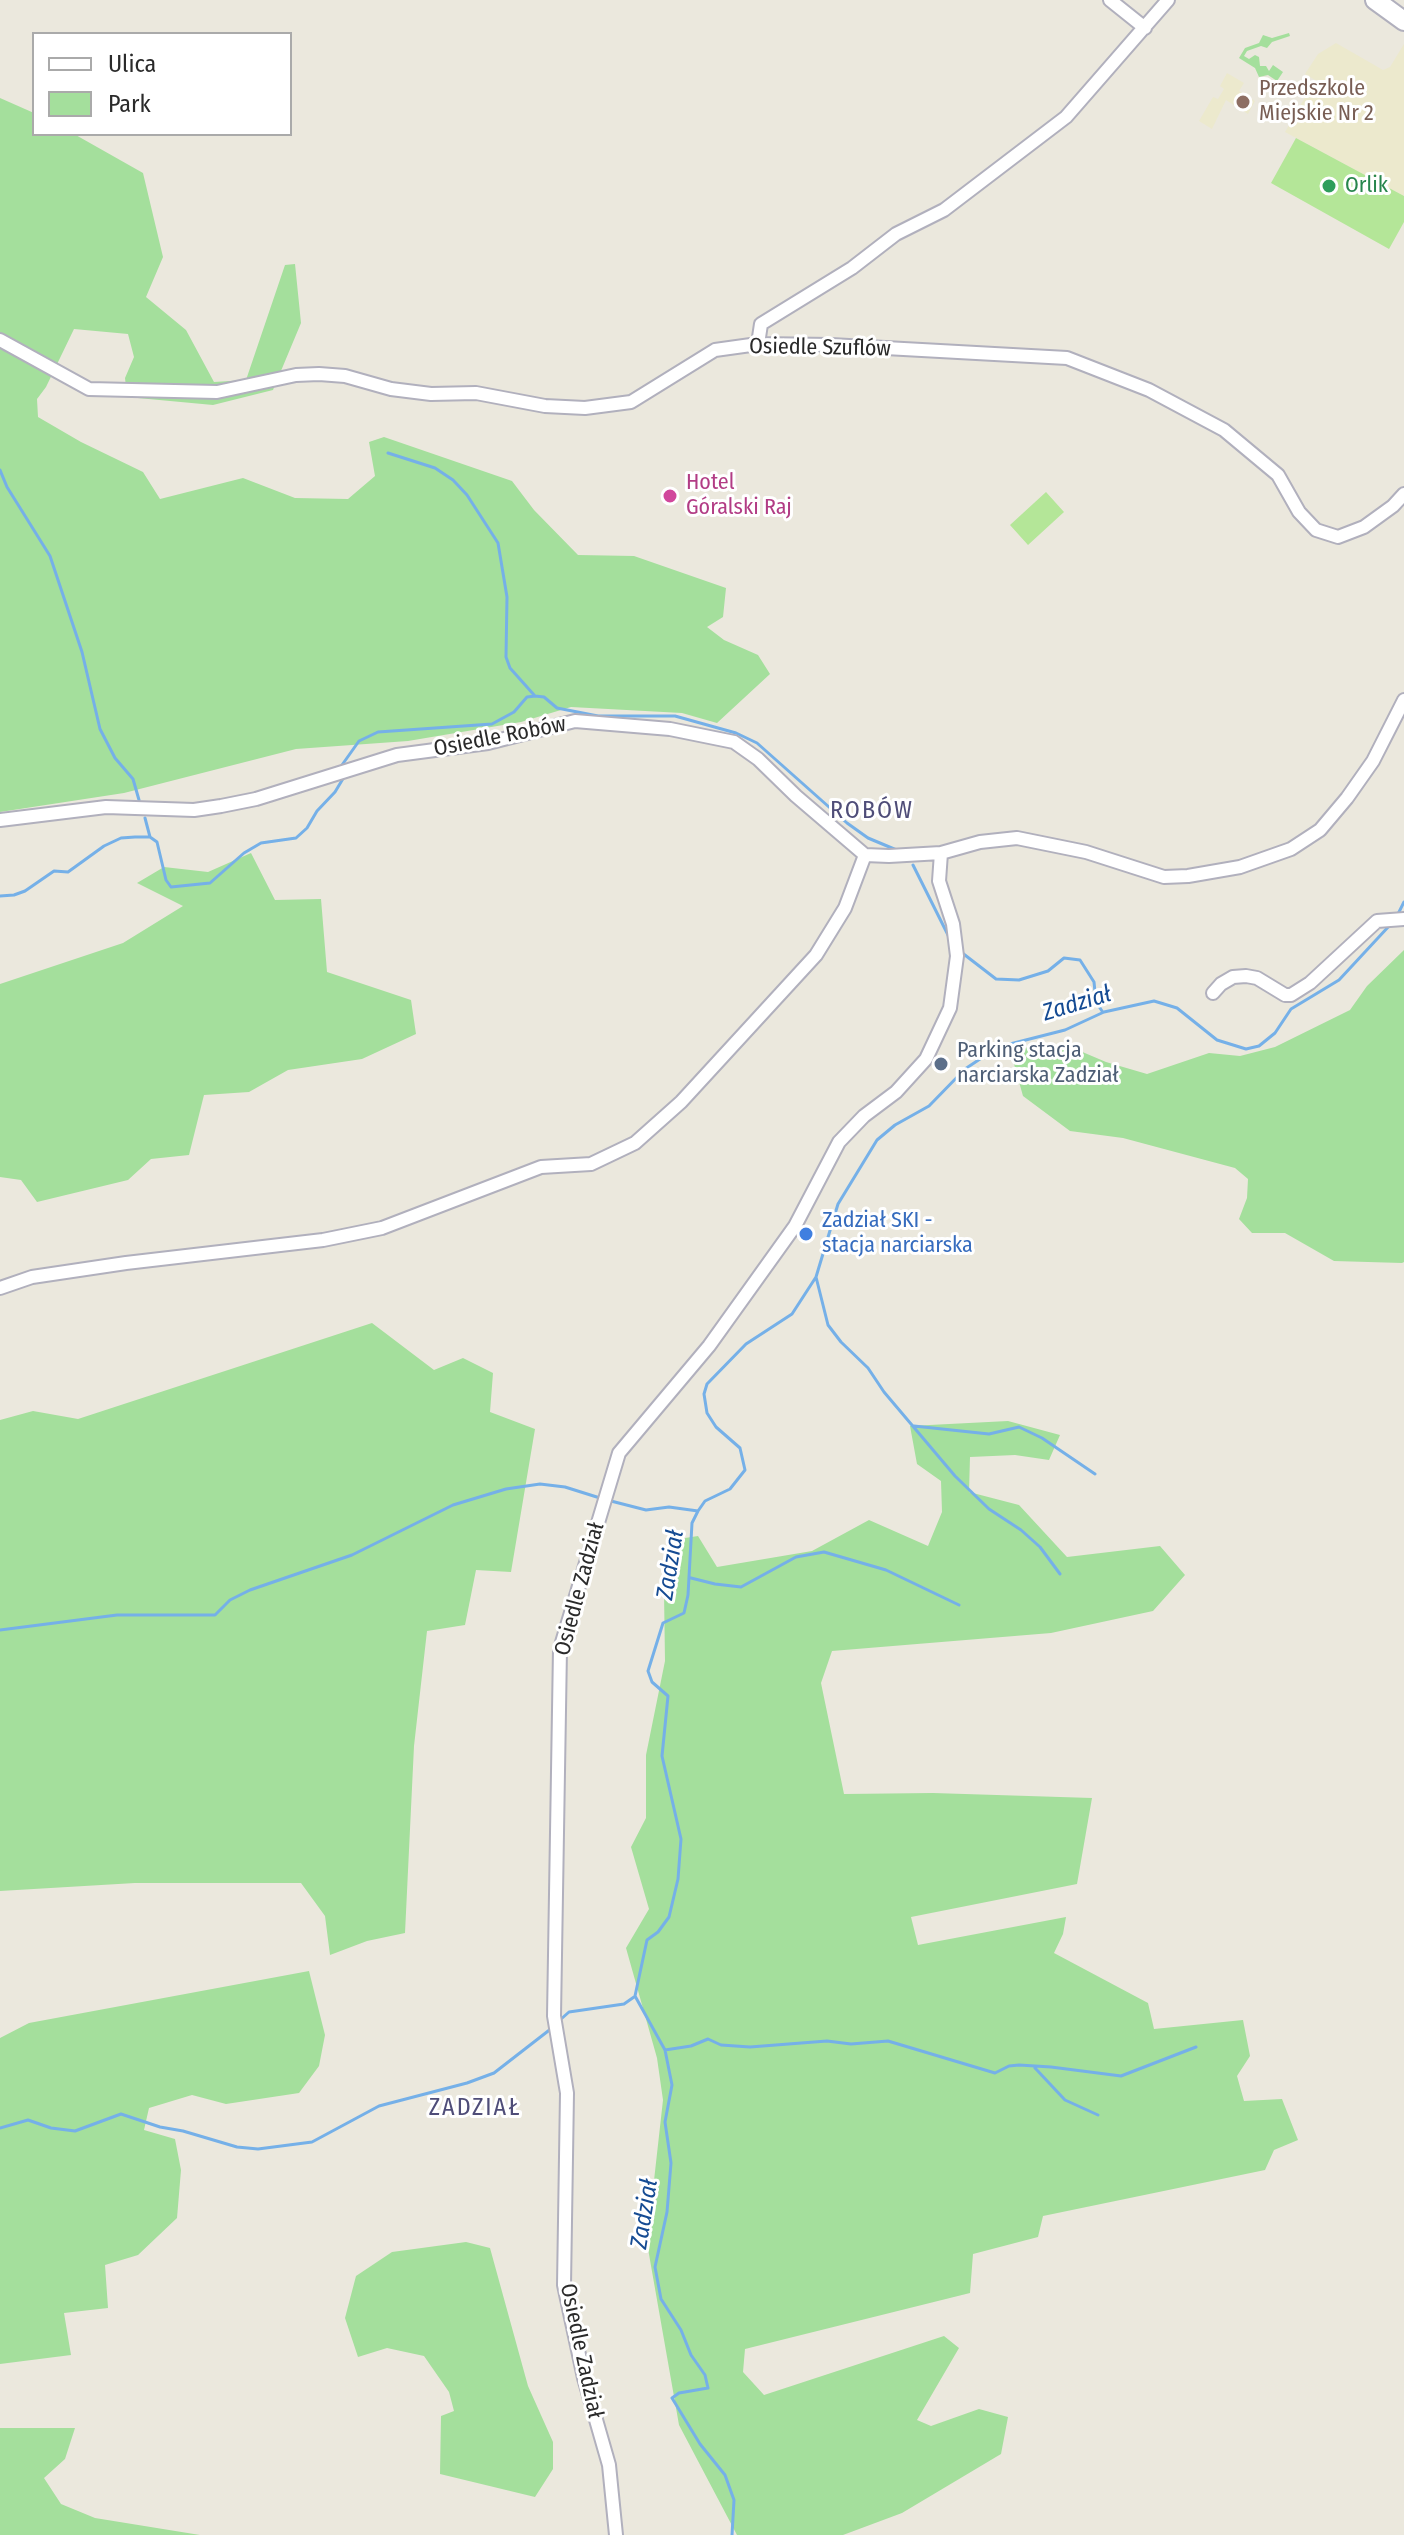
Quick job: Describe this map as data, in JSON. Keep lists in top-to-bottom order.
{
  "streets": {
    "street": ["Osiedle Szuflów", "Osiedle Robów", "Osiedle Zadział"]
  },
  "districts": ["ROBÓW", "ZADZIAŁ"],
  "water": ["Zadział"],
  "places": [
    "Przedszkole Miejskie Nr 2",
    "Orlik",
    "Hotel Góralski Raj",
    "Parking stacja narciarska Zadział",
    "Zadział SKI - stacja narciarska"
  ],
  "legend": ["Ulica", "Park"]
}
